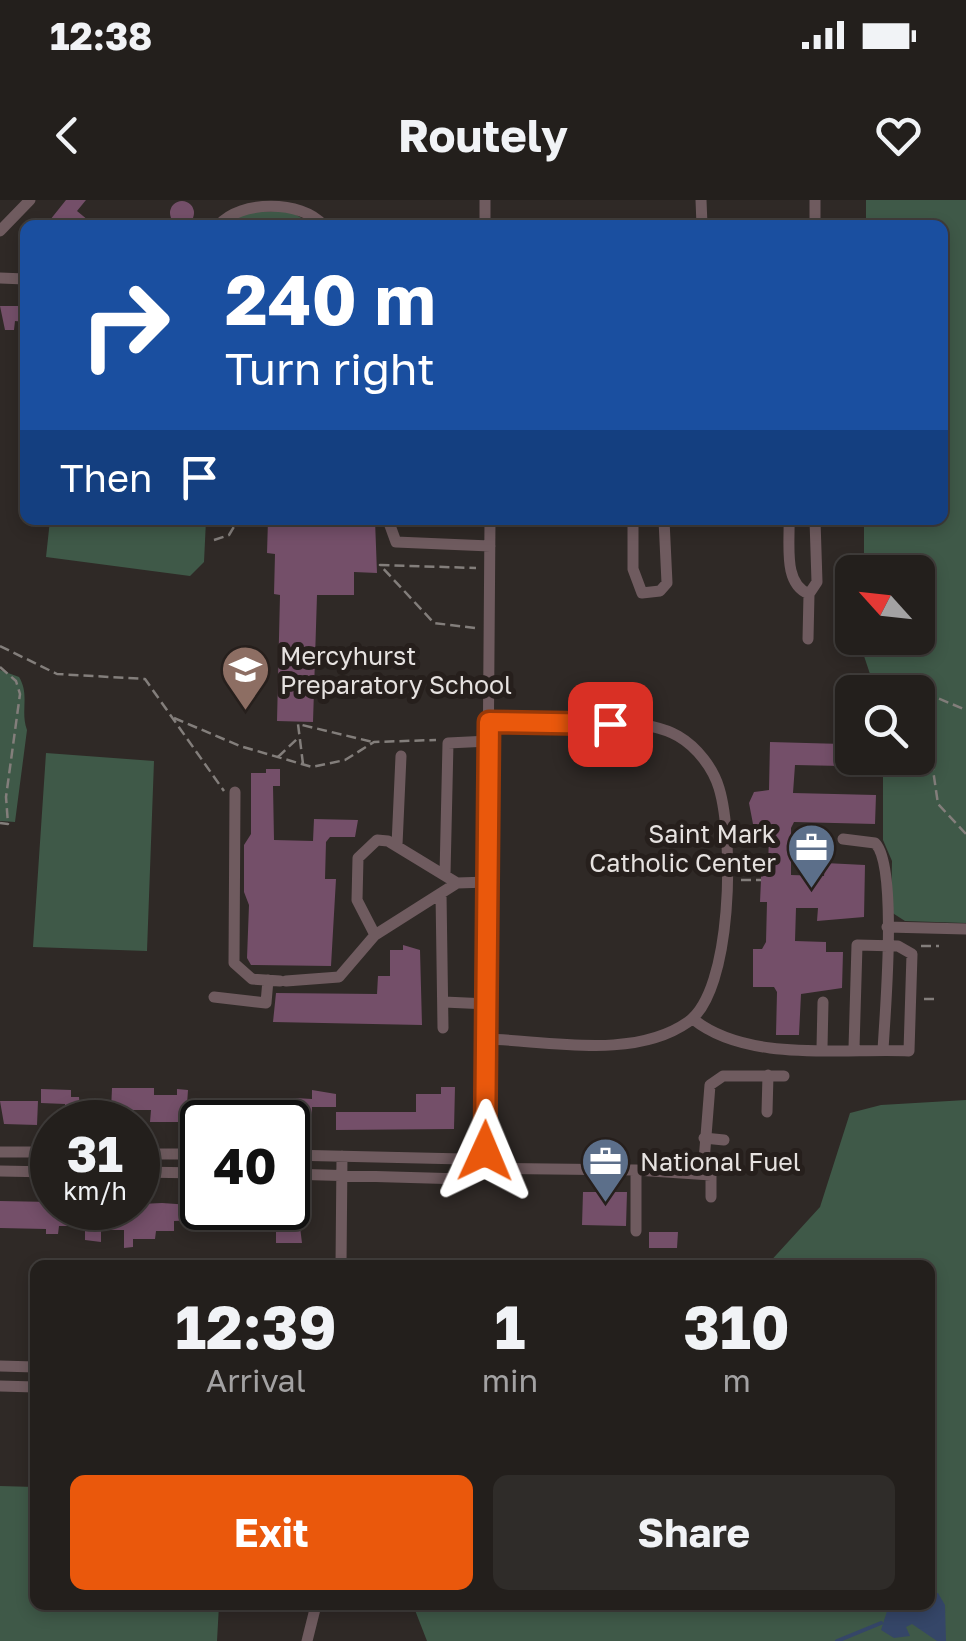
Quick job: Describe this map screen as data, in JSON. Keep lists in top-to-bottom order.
{
  "places": {
    "school or university": ["Mercyhurst Preparatory School"],
    "office": ["Saint Mark Catholic Center", "National Fuel"]
  },
  "north": "top left",
  "page": {
    "status": "12:38",
    "header": "Routely",
    "turn": ["240 m", "Turn right"],
    "then": "Then",
    "speed": "31 km/h",
    "limit": "40",
    "eta": [
      "12:39",
      "Arrival",
      "1",
      "min",
      "310",
      "m"
    ],
    "buttons": ["Exit", "Share"]
  }
}
